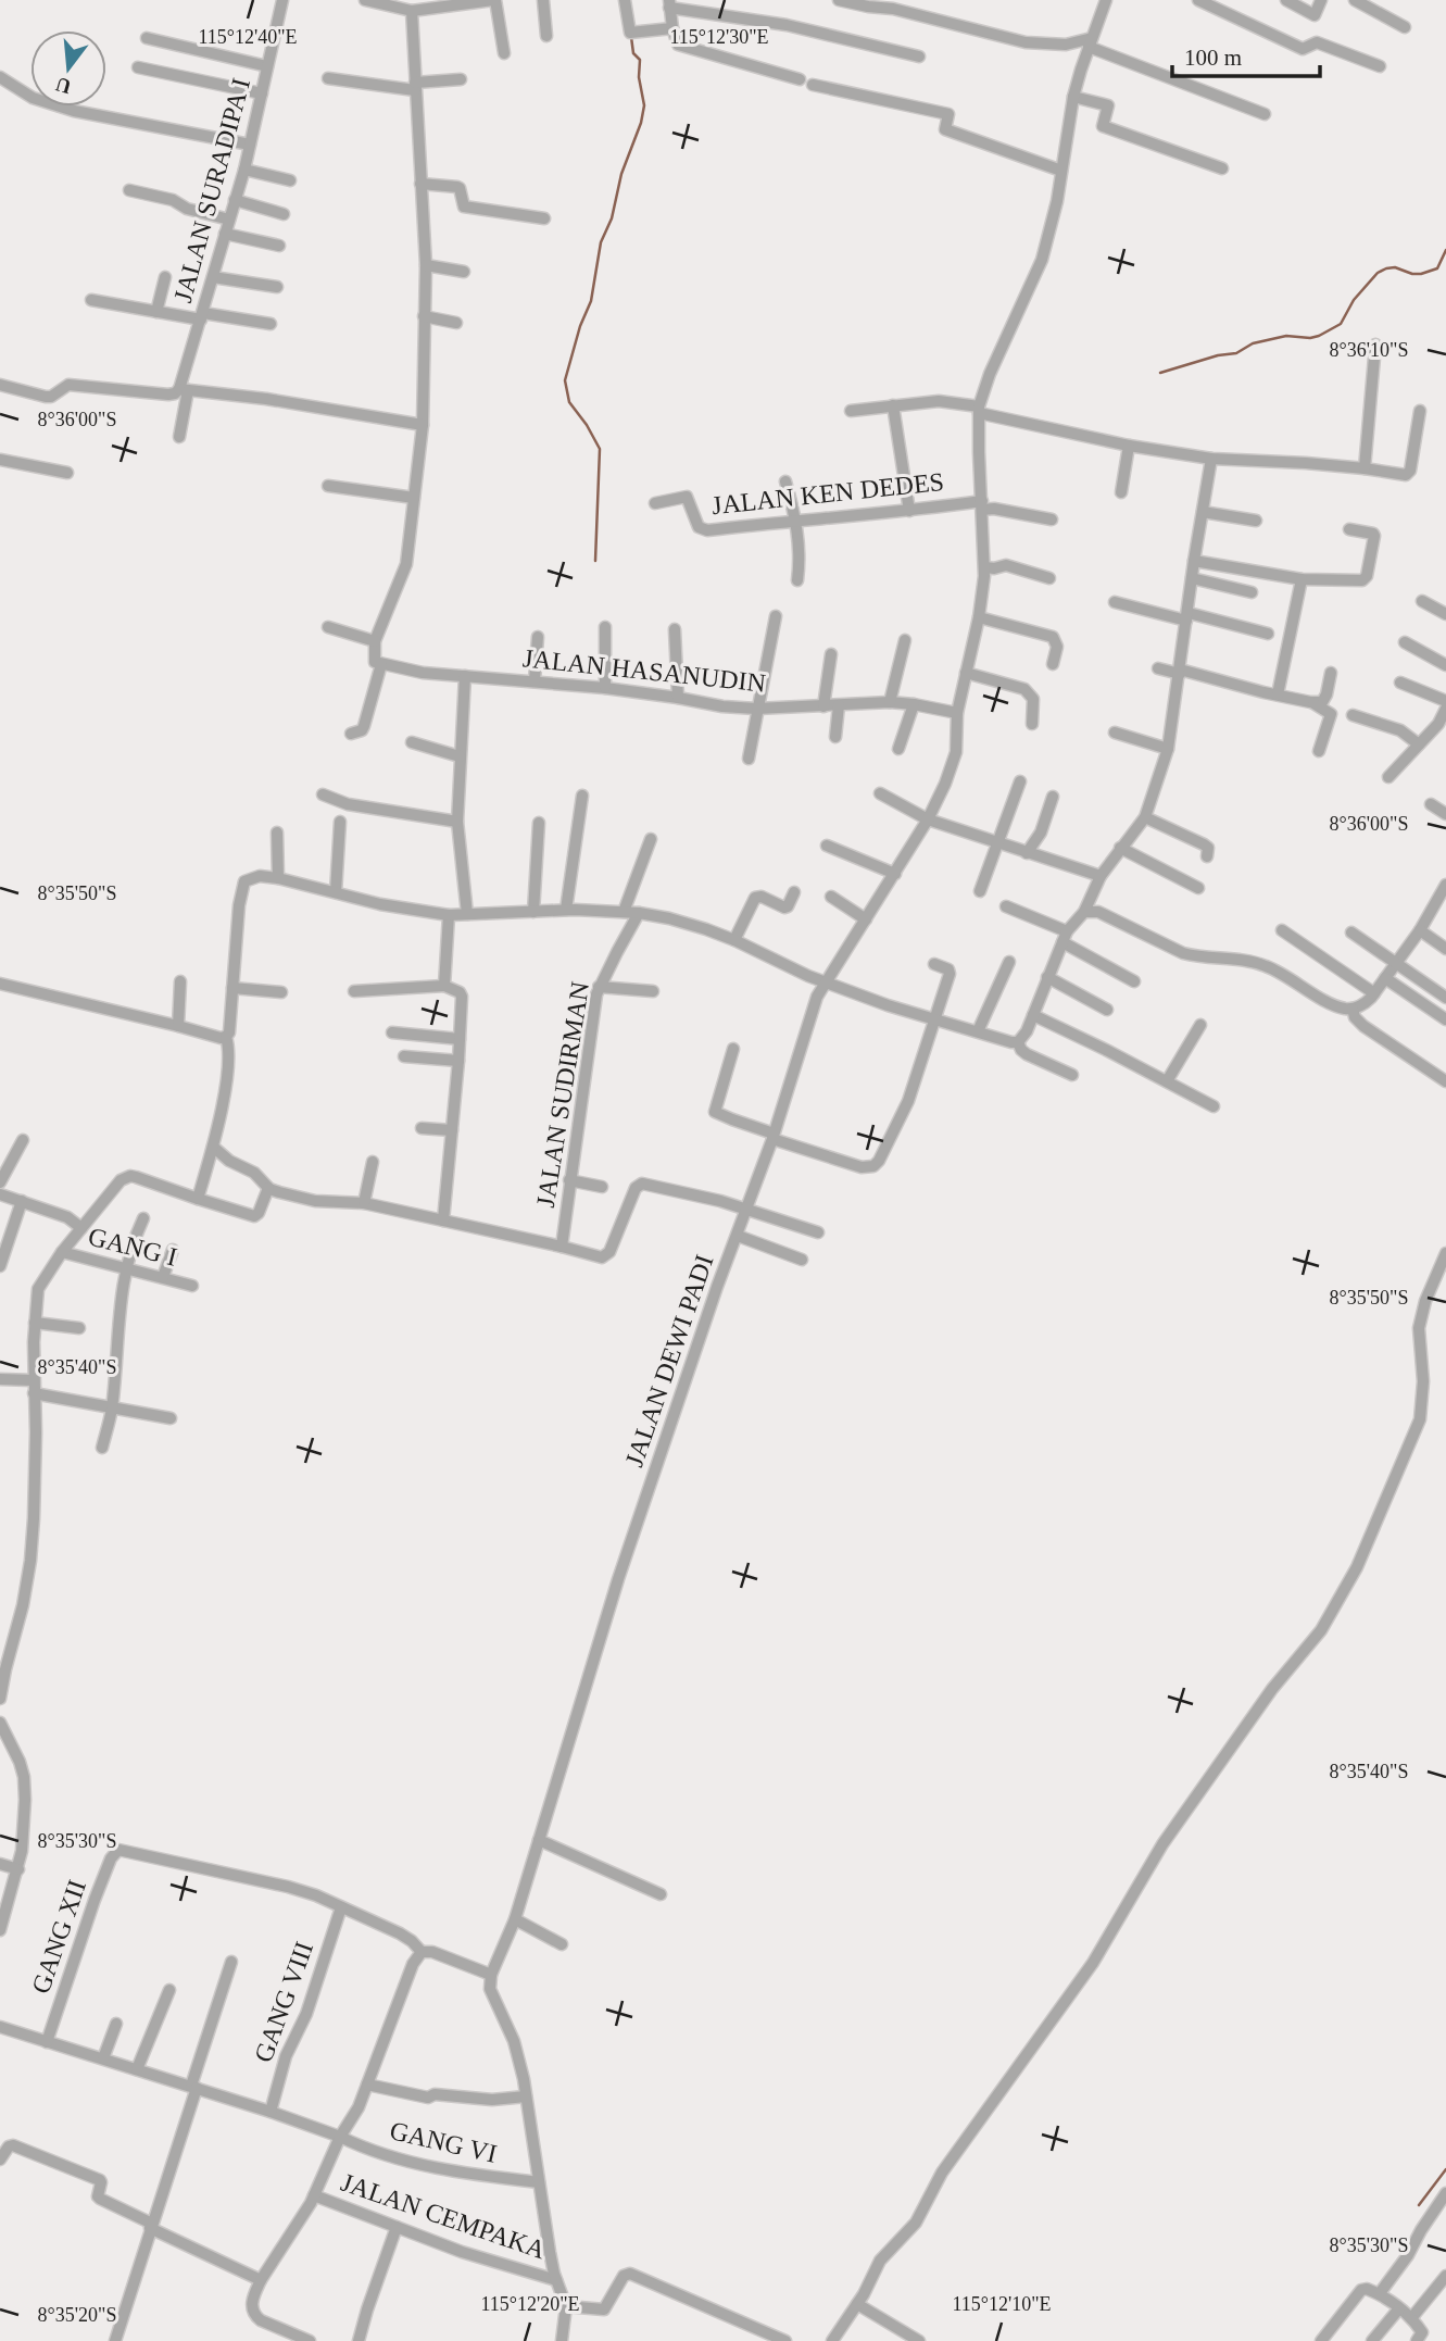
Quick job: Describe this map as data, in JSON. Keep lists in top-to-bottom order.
{
  "streets": {
    "street": [
      "JALAN SURADIPA I",
      "JALAN KEN DEDES",
      "JALAN HASANUDIN",
      "JALAN SUDIRMAN",
      "GANG I",
      "JALAN DEWI PADI",
      "GANG XII",
      "GANG VIII",
      "GANG VI",
      "JALAN CEMPAKA"
    ]
  },
  "crossings": [
    ["JALAN KEN DEDES", "JALAN DEWI PADI"],
    ["JALAN HASANUDIN", "JALAN DEWI PADI"],
    ["GANG XII", "GANG VIII"],
    ["GANG XII", "GANG VI"],
    ["GANG VIII", "GANG VI"]
  ],
  "scale_bar": "100 m",
  "north": "bottom",
  "coordinates": [
    "115°12'40\"E",
    "115°12'30\"E",
    "8°36'10\"S",
    "8°36'00\"S",
    "8°35'50\"S",
    "8°35'40\"S",
    "8°35'30\"S",
    "115°12'20\"E",
    "115°12'10\"E",
    "8°35'20\"S"
  ]
}
